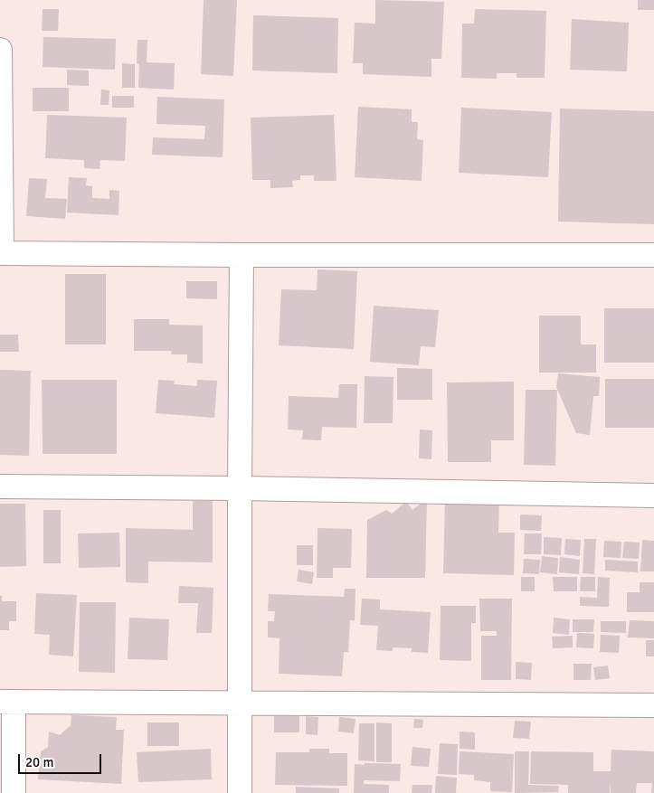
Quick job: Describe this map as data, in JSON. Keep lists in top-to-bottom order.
{
  "scale_bar": "20 m"
}
